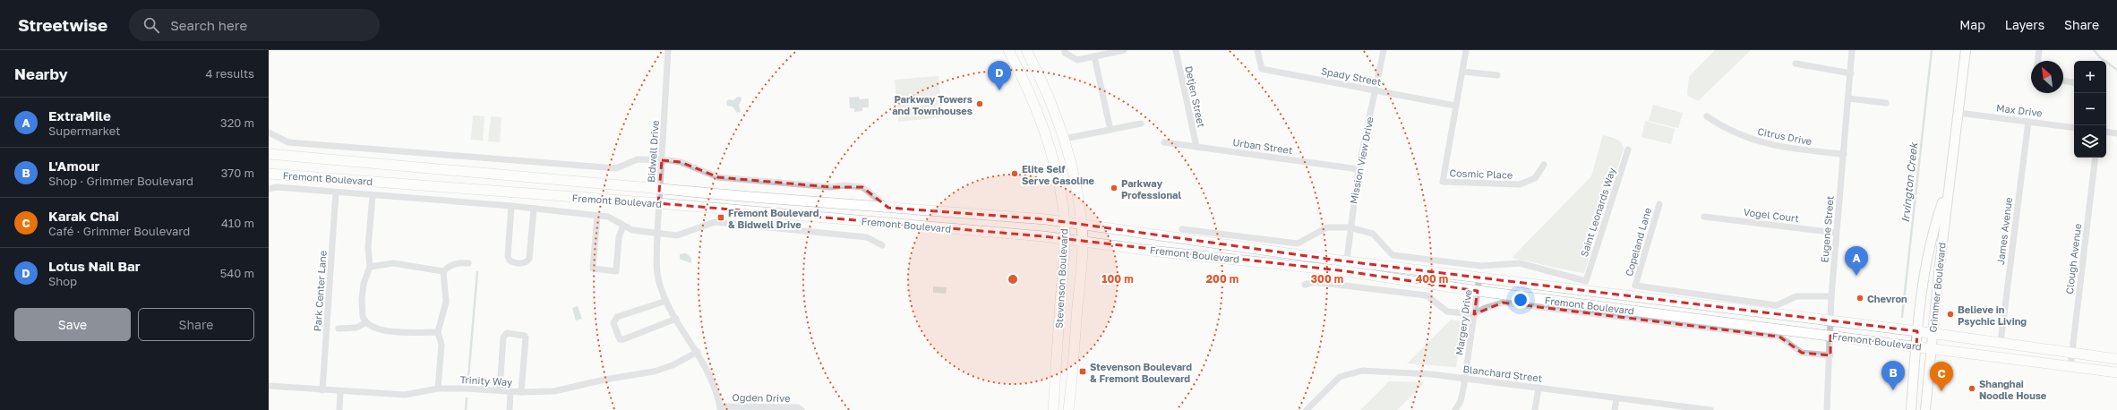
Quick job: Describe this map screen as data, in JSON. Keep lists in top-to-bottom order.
{
  "streets": {
    "main road": ["Mission View Drive", "Fremont Boulevard", "Stevenson Boulevard"],
    "street": [
      "Spady Street",
      "Detjen Street",
      "Max Drive",
      "Citrus Drive",
      "Urban Street",
      "Bidwell Drive",
      "Cosmic Place",
      "Saint Leonards Way",
      "Vogel Court",
      "Eugene Street",
      "James Avenue",
      "Copeland Lane",
      "Clough Avenue",
      "Grimmer Boulevard",
      "Park Center Lane",
      "Margery Drive",
      "Blanchard Street",
      "Trinity Way",
      "Ogden Drive"
    ]
  },
  "crossings": [
    ["Spady Street", "Mission View Drive"],
    ["Spady Street", "Cosmic Place"],
    ["Detjen Street", "Urban Street"],
    ["Max Drive", "James Avenue"],
    ["Max Drive", "Grimmer Boulevard"],
    ["Citrus Drive", "Eugene Street"],
    ["Urban Street", "Mission View Drive"],
    ["Bidwell Drive", "Fremont Boulevard"],
    ["Bidwell Drive", "Trinity Way"],
    ["Bidwell Drive", "Ogden Drive"],
    ["Mission View Drive", "Fremont Boulevard"],
    ["Mission View Drive", "Saint Leonards Way"],
    ["Fremont Boulevard", "Eugene Street"],
    ["Fremont Boulevard", "James Avenue"],
    ["Fremont Boulevard", "Clough Avenue"],
    ["Fremont Boulevard", "Stevenson Boulevard"],
    ["Fremont Boulevard", "Grimmer Boulevard"],
    ["Fremont Boulevard", "Park Center Lane"],
    ["Fremont Boulevard", "Margery Drive"],
    ["Vogel Court", "Eugene Street"],
    ["Eugene Street", "Copeland Lane"],
    ["Park Center Lane", "Trinity Way"],
    ["Margery Drive", "Blanchard Street"]
  ],
  "water": ["Irvington Creek"],
  "places": {
    "other": [
      "Parkway Towers and Townhouses",
      "Elite Self Serve Gasoline",
      "Parkway Professional",
      "Chevron",
      "Believe in Psychic Living",
      "Shanghai Noodle House"
    ],
    "transit": ["Fremont Boulevard & Bidwell Drive", "Stevenson Boulevard & Fremont Boulevard"]
  },
  "north": "top left",
  "page": {
    "header": "Streetwise",
    "search": "Search here",
    "nav": ["Map", "Layers", "Share"],
    "heading": ["Nearby", "4 results"],
    "map_buttons": ["+", "−"],
    "pins": [
      "D",
      "A",
      "B",
      "C"
    ],
    "list": [
      {
        "mark": "A",
        "name": "ExtraMile",
        "note": "Supermarket",
        "value": "320 m"
      },
      {
        "mark": "B",
        "name": "L'Amour",
        "note": "Shop · Grimmer Boulevard",
        "value": "370 m"
      },
      {
        "mark": "C",
        "name": "Karak Chai",
        "note": "Café · Grimmer Boulevard",
        "value": "410 m"
      },
      {
        "mark": "D",
        "name": "Lotus Nail Bar",
        "note": "Shop",
        "value": "540 m"
      }
    ],
    "buttons": ["Save", "Share"]
  },
  "rings": [
    "100 m",
    "200 m",
    "300 m",
    "400 m"
  ]
}
